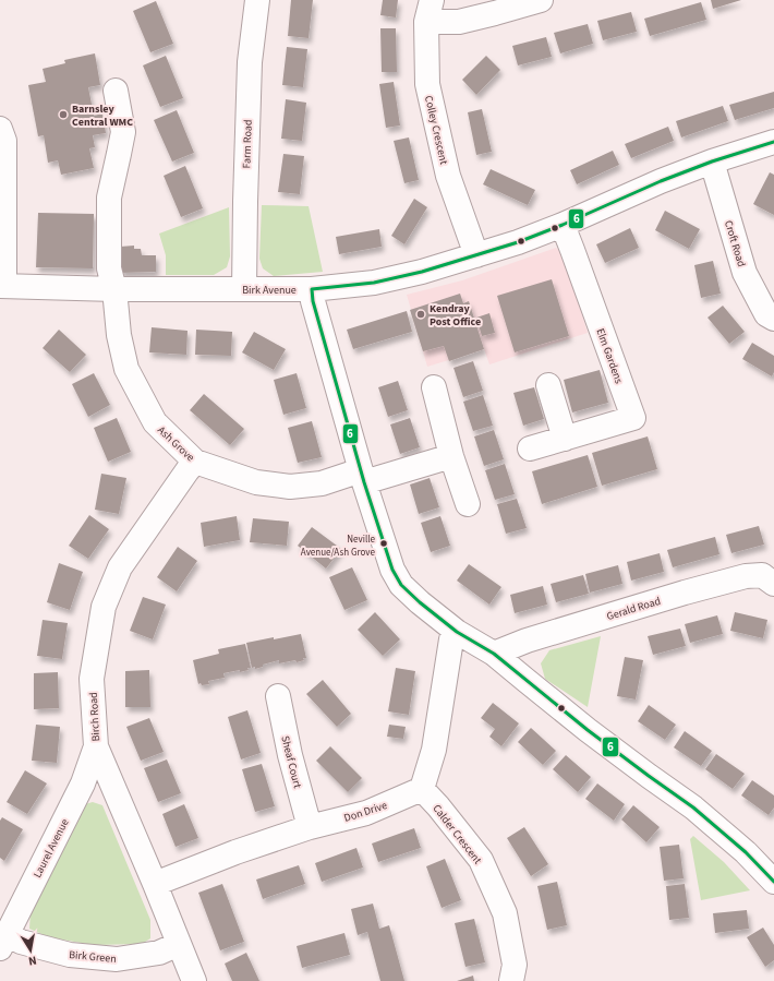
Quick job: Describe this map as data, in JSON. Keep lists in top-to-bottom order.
{
  "streets": {
    "street": [
      "Colley Crescent",
      "Farm Road",
      "Croft Road",
      "Birk Avenue",
      "Elm Gardens",
      "Ash Grove",
      "Gerald Road",
      "Birch Road",
      "Sheaf Court",
      "Don Drive",
      "Calder Crescent",
      "Laurel Avenue",
      "Birk Green"
    ]
  },
  "crossings": [
    ["Colley Crescent", "Birk Avenue"],
    ["Farm Road", "Birk Avenue"],
    ["Croft Road", "Birk Avenue"],
    ["Birk Avenue", "Elm Gardens"],
    ["Birk Avenue", "Ash Grove"],
    ["Ash Grove", "Birch Road"],
    ["Birch Road", "Don Drive"],
    ["Birch Road", "Laurel Avenue"],
    ["Birch Road", "Birk Green"],
    ["Sheaf Court", "Don Drive"],
    ["Don Drive", "Calder Crescent"],
    ["Laurel Avenue", "Birk Green"]
  ],
  "places": ["Barnsley Central WMC", "Kendray Post Office", "Neville Avenue/Ash Grove"],
  "lines": ["transit line 6"],
  "north": "bottom"
}
